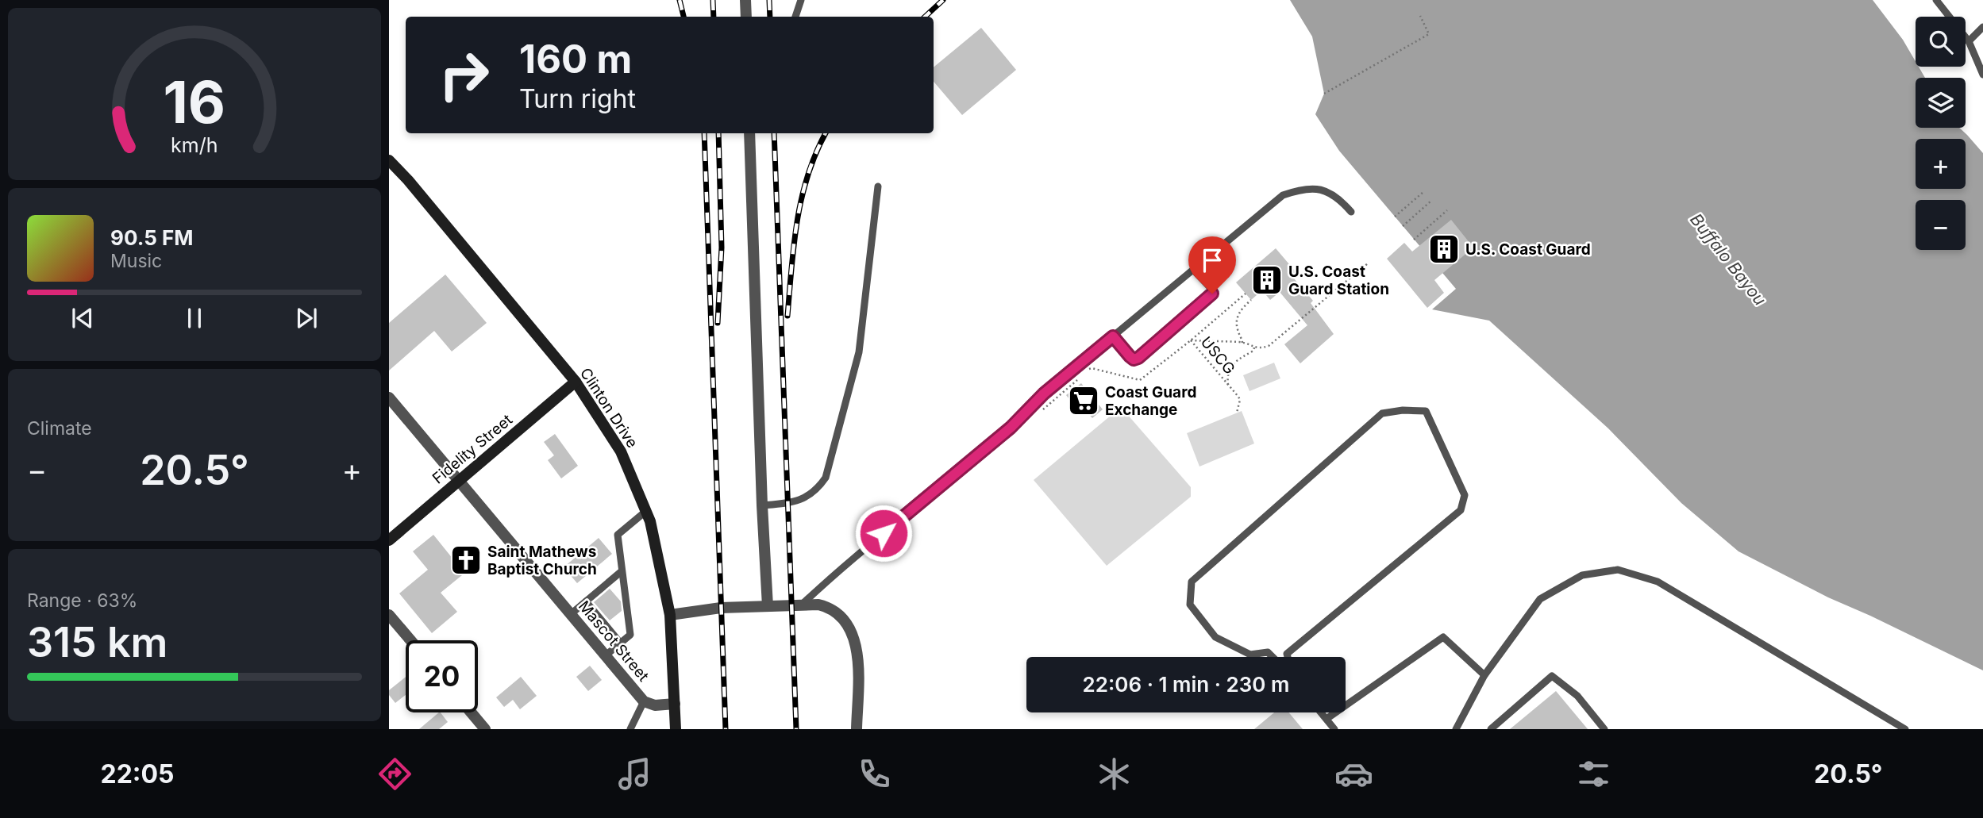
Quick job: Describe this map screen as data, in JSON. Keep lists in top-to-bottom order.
{
  "streets": {
    "main road": ["Clinton Drive", "Fidelity Street"],
    "street": ["Mascot Street"],
    "path": ["USCG"]
  },
  "crossings": [
    ["Clinton Drive", "Fidelity Street"],
    ["Clinton Drive", "Mascot Street"],
    ["Fidelity Street", "Mascot Street"]
  ],
  "water": ["Buffalo Bayou"],
  "places": {
    "building": ["U.S. Coast Guard", "U.S. Coast Guard Station"],
    "supermarket": ["Coast Guard Exchange"],
    "church": ["Saint Mathews Baptist Church"]
  },
  "page": {
    "map_buttons": ["+", "−"],
    "turn": ["160 m", "Turn right"],
    "song": ["90.5 FM", "Music"],
    "tile": [
      "Climate",
      ["Range · 63%", "315 km"]
    ],
    "heat": ["−", "20.5°", "+"],
    "limit": "20",
    "trip": "22:06 · 1 min · 230 m",
    "tabs": ["22:05", "20.5°"],
    "gauge": ["16", "km/h"]
  }
}
